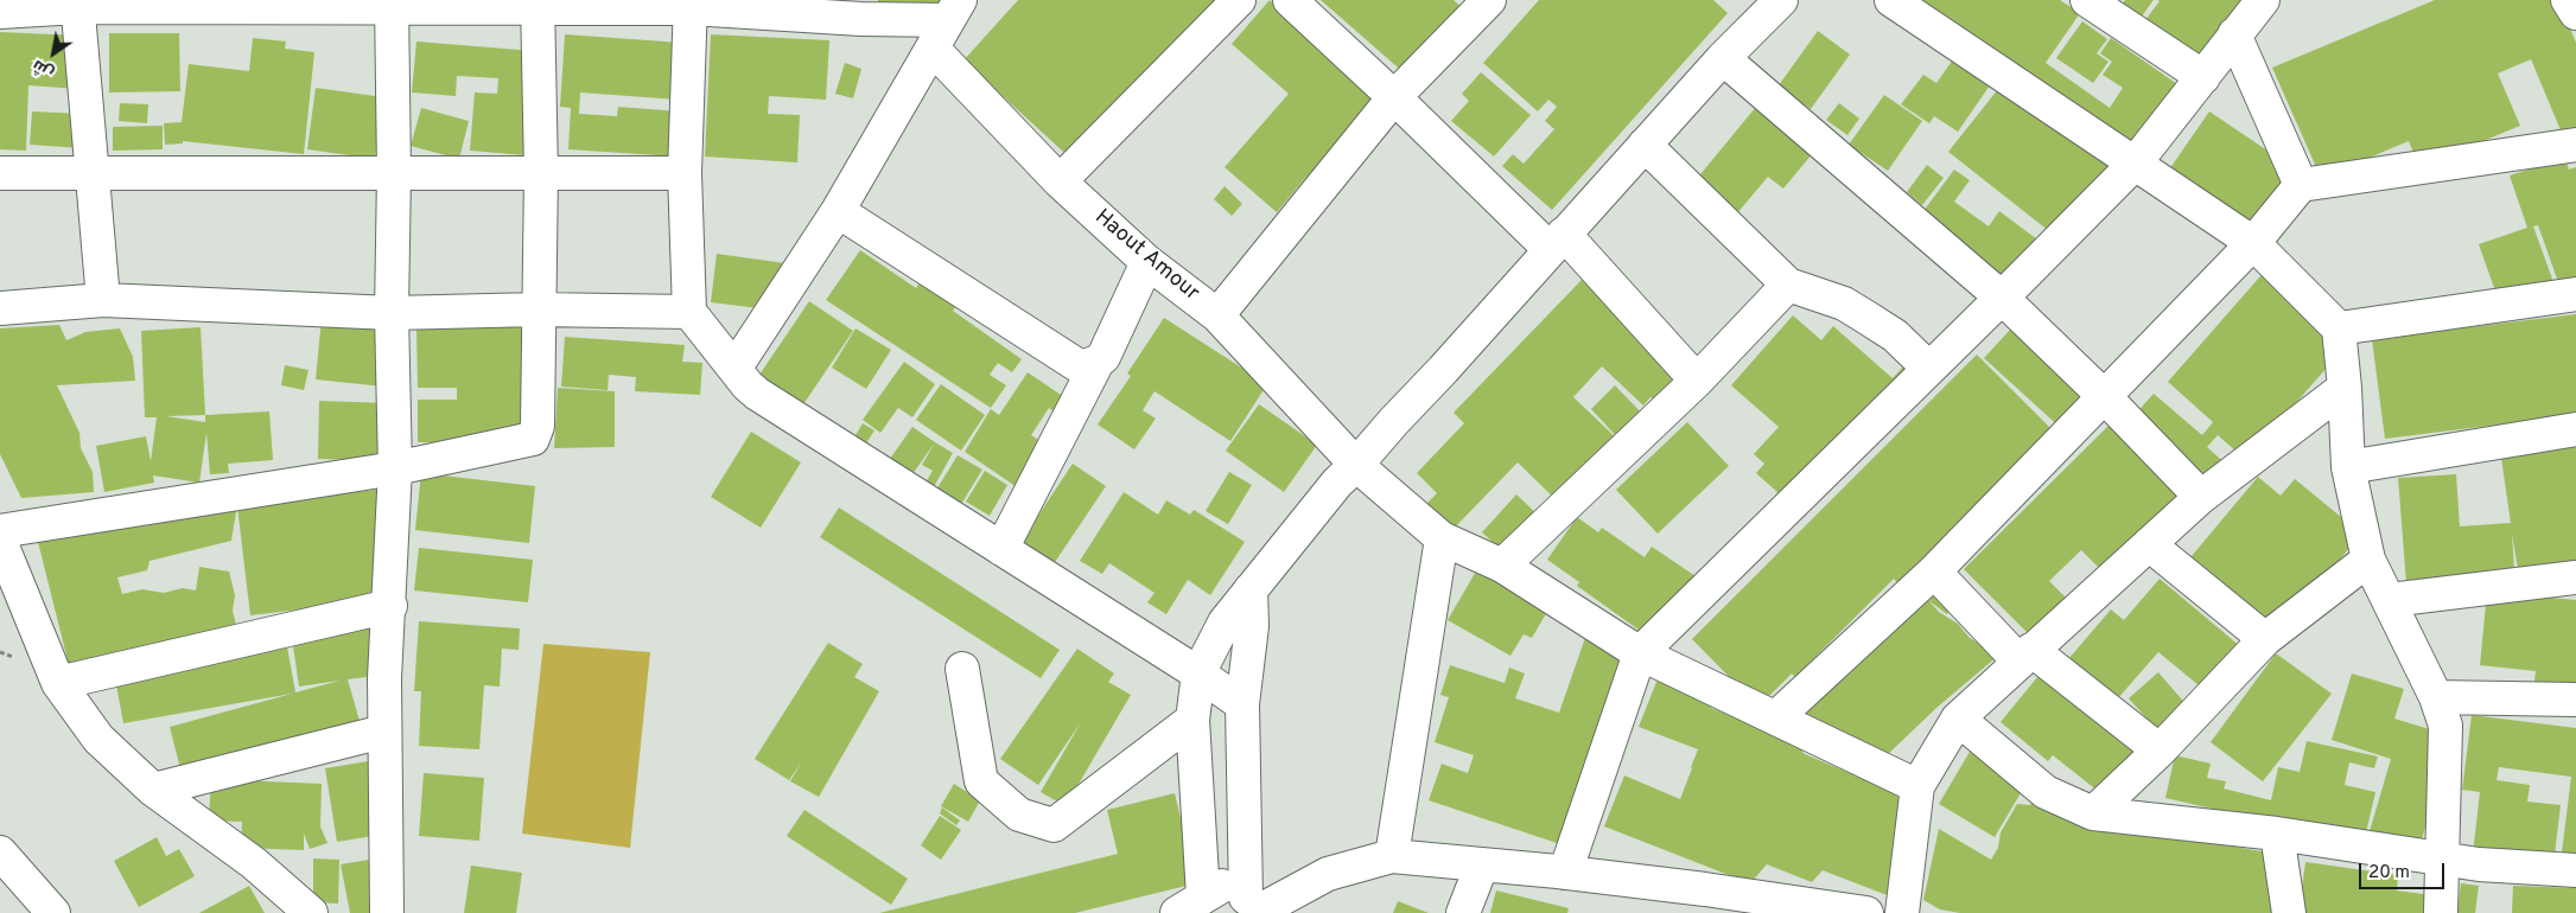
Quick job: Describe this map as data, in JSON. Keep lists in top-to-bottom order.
{
  "streets": {
    "street": ["Haout Amour"]
  },
  "scale_bar": "20 m",
  "north": "bottom left"
}
